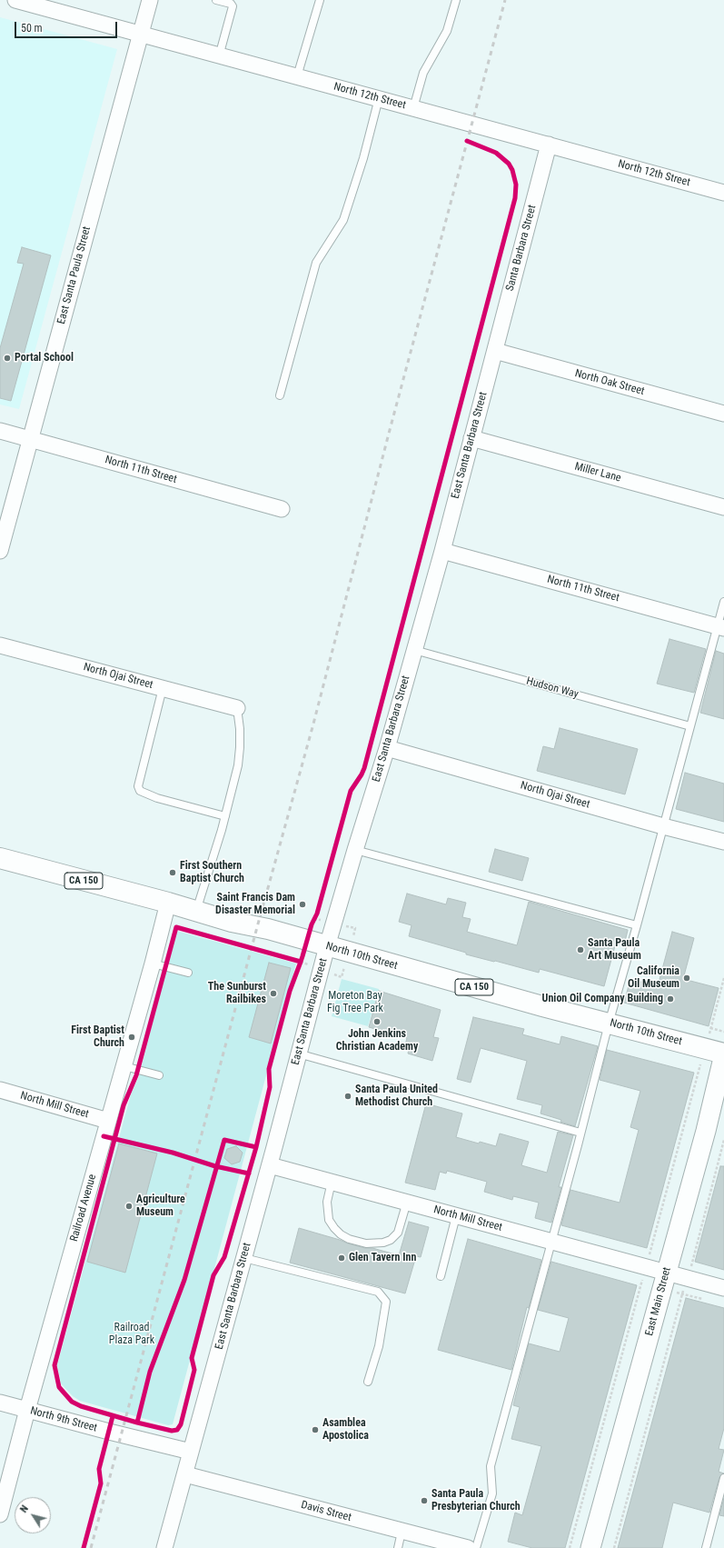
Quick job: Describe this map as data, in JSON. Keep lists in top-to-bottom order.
{
  "streets": {
    "main road": ["CA 150", "North 10th Street"],
    "street": [
      "North 12th Street",
      "Santa Barbara Street",
      "East Santa Paula Street",
      "North Oak Street",
      "East Santa Barbara Street",
      "North 11th Street",
      "Miller Lane",
      "North Ojai Street",
      "North Mill Street",
      "Railroad Avenue",
      "East Main Street",
      "North 9th Street",
      "Davis Street"
    ],
    "lane": ["Hudson Way"]
  },
  "crossings": [
    ["North 12th Street", "Santa Barbara Street"],
    ["North 12th Street", "East Santa Paula Street"],
    ["Santa Barbara Street", "North Oak Street"],
    ["Santa Barbara Street", "East Santa Barbara Street"],
    ["East Santa Paula Street", "North 11th Street"],
    ["North Oak Street", "East Santa Barbara Street"],
    ["East Santa Barbara Street", "North 11th Street"],
    ["East Santa Barbara Street", "Miller Lane"],
    ["East Santa Barbara Street", "North Ojai Street"],
    ["East Santa Barbara Street", "Hudson Way"],
    ["East Santa Barbara Street", "North 10th Street"],
    ["East Santa Barbara Street", "North Mill Street"],
    ["East Santa Barbara Street", "North 9th Street"],
    ["East Santa Barbara Street", "Davis Street"],
    ["North 10th Street", "Railroad Avenue"],
    ["North 10th Street", "East Main Street"],
    ["North Mill Street", "Railroad Avenue"],
    ["North Mill Street", "East Main Street"],
    ["Railroad Avenue", "North 9th Street"]
  ],
  "parks": ["Moreton Bay Fig Tree Park", "Railroad Plaza Park"],
  "places": [
    "Portal School",
    "First Southern Baptist Church",
    "Saint Francis Dam Disaster Memorial",
    "Santa Paula Art Museum",
    "California Oil Museum",
    "The Sunburst Railbikes",
    "Union Oil Company Building",
    "John Jenkins Christian Academy",
    "First Baptist Church",
    "Santa Paula United Methodist Church",
    "Agriculture Museum",
    "Glen Tavern Inn",
    "Asamblea Apostolica",
    "Santa Paula Presbyterian Church"
  ],
  "scale_bar": "50 m",
  "north": "top left"
}
